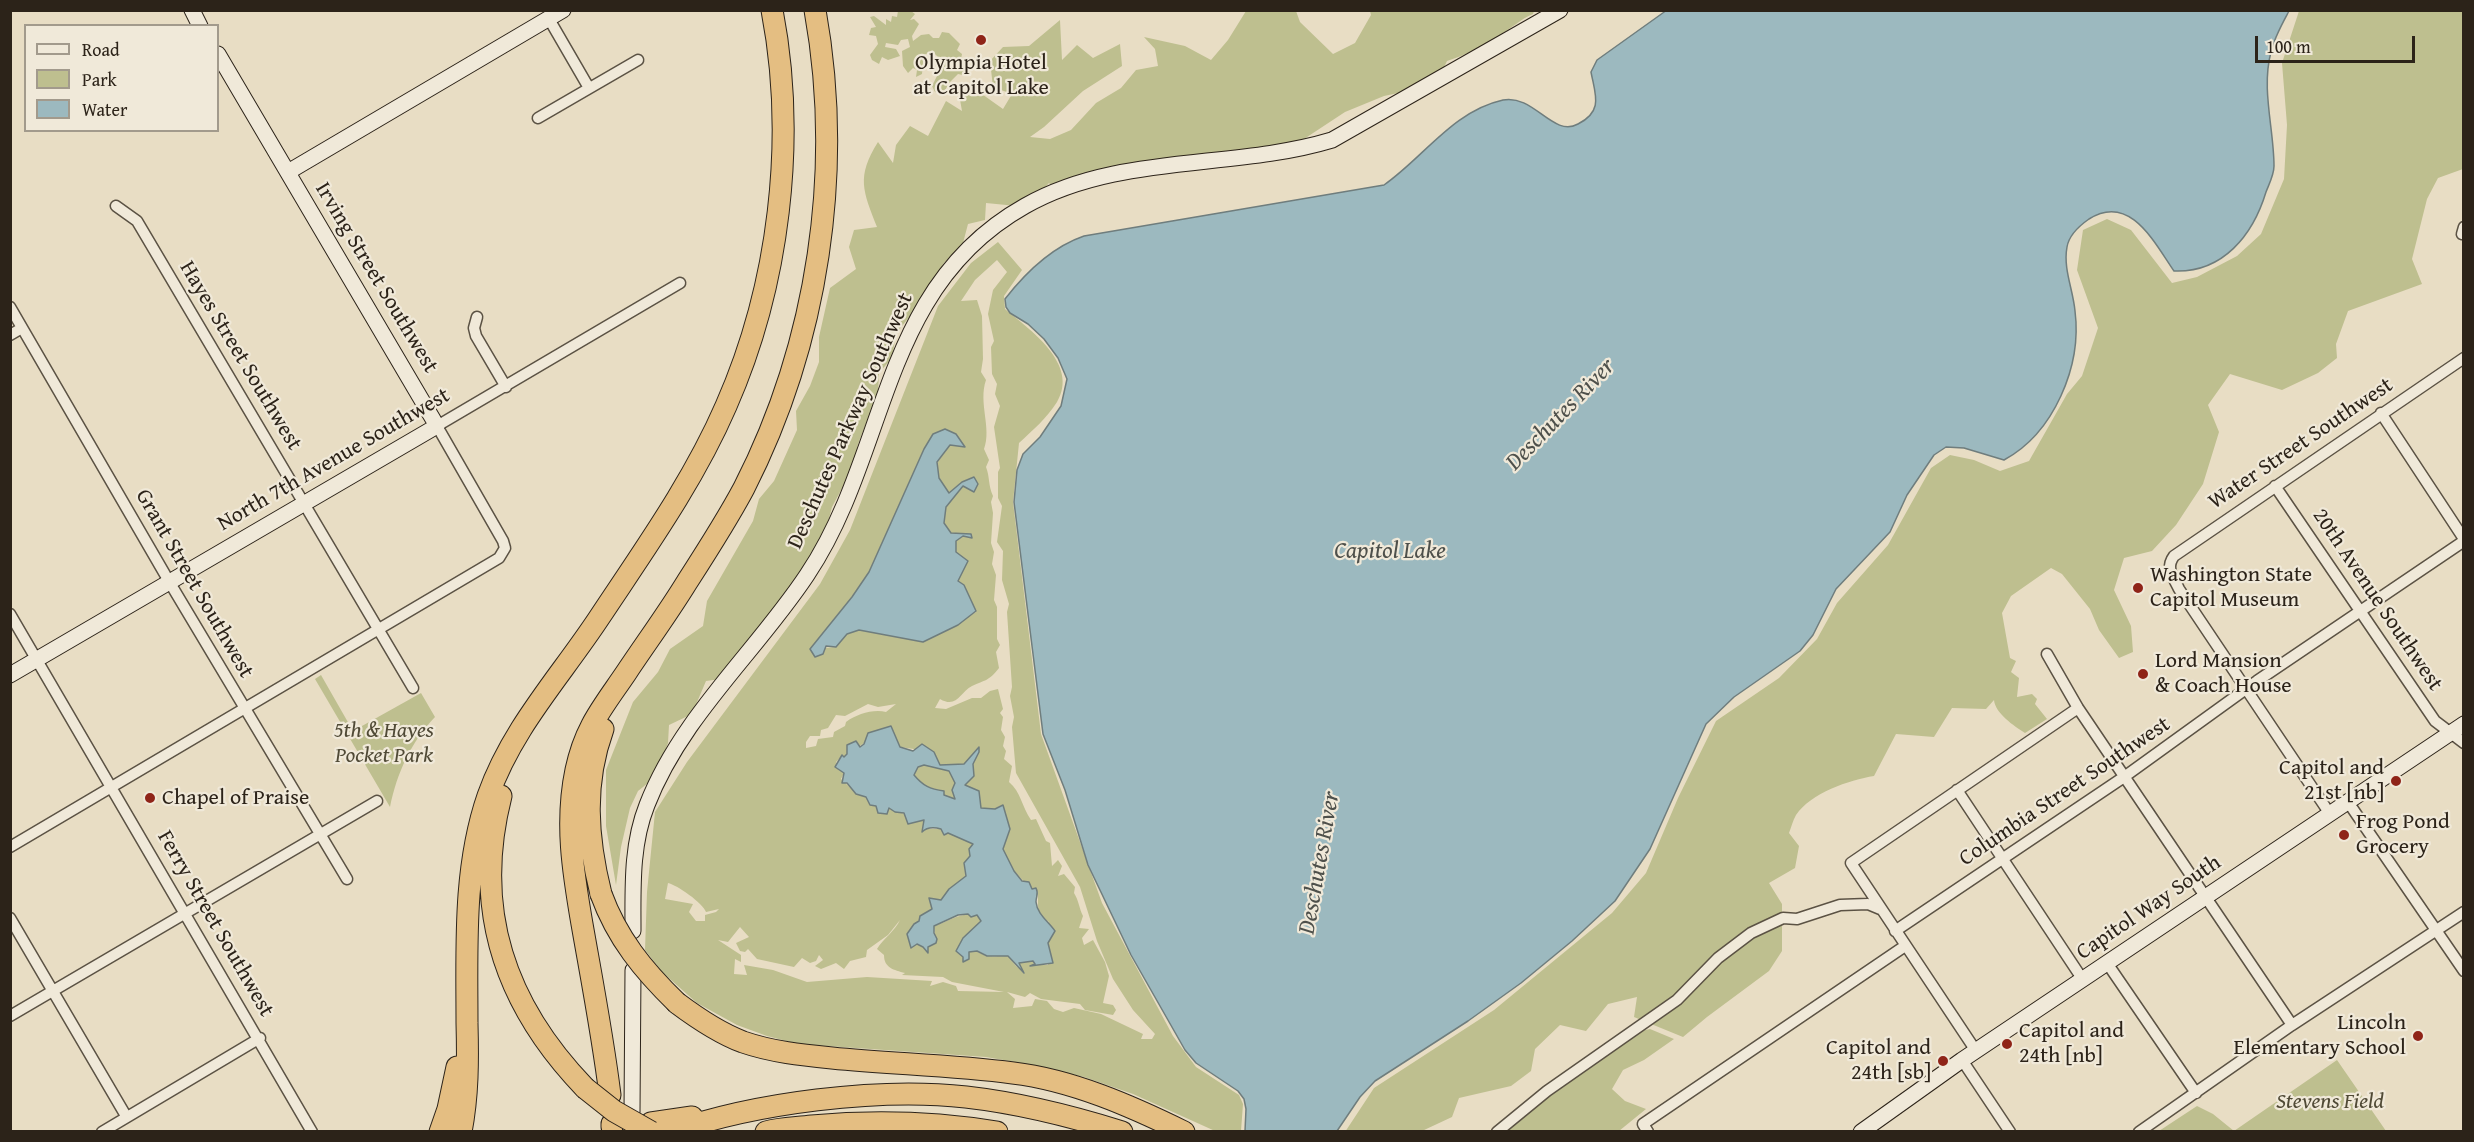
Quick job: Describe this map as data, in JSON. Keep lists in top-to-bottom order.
{
  "streets": {
    "street": [
      "Irving Street Southwest",
      "Hayes Street Southwest",
      "Deschutes Parkway Southwest",
      "Water Street Southwest",
      "North 7th Avenue Southwest",
      "Grant Street Southwest",
      "20th Avenue Southwest",
      "Columbia Street Southwest",
      "Capitol Way South",
      "Ferry Street Southwest"
    ]
  },
  "crossings": [
    ["Irving Street Southwest", "Hayes Street Southwest"],
    ["Irving Street Southwest", "North 7th Avenue Southwest"],
    ["Hayes Street Southwest", "North 7th Avenue Southwest"],
    ["Water Street Southwest", "20th Avenue Southwest"],
    ["Water Street Southwest", "Columbia Street Southwest"],
    ["North 7th Avenue Southwest", "Grant Street Southwest"],
    ["North 7th Avenue Southwest", "Ferry Street Southwest"],
    ["20th Avenue Southwest", "Columbia Street Southwest"],
    ["20th Avenue Southwest", "Capitol Way South"]
  ],
  "water": ["Deschutes River", "Capitol Lake"],
  "parks": ["5th & Hayes Pocket Park", "Stevens Field"],
  "places": [
    "Olympia Hotel at Capitol Lake",
    "Washington State Capitol Museum",
    "Lord Mansion & Coach House",
    "Capitol and 21st [nb]",
    "Chapel of Praise",
    "Frog Pond Grocery",
    "Lincoln Elementary School",
    "Capitol and 24th [nb]",
    "Capitol and 24th [sb]"
  ],
  "legend": ["Road", "Park", "Water"],
  "scale_bar": "100 m"
}
